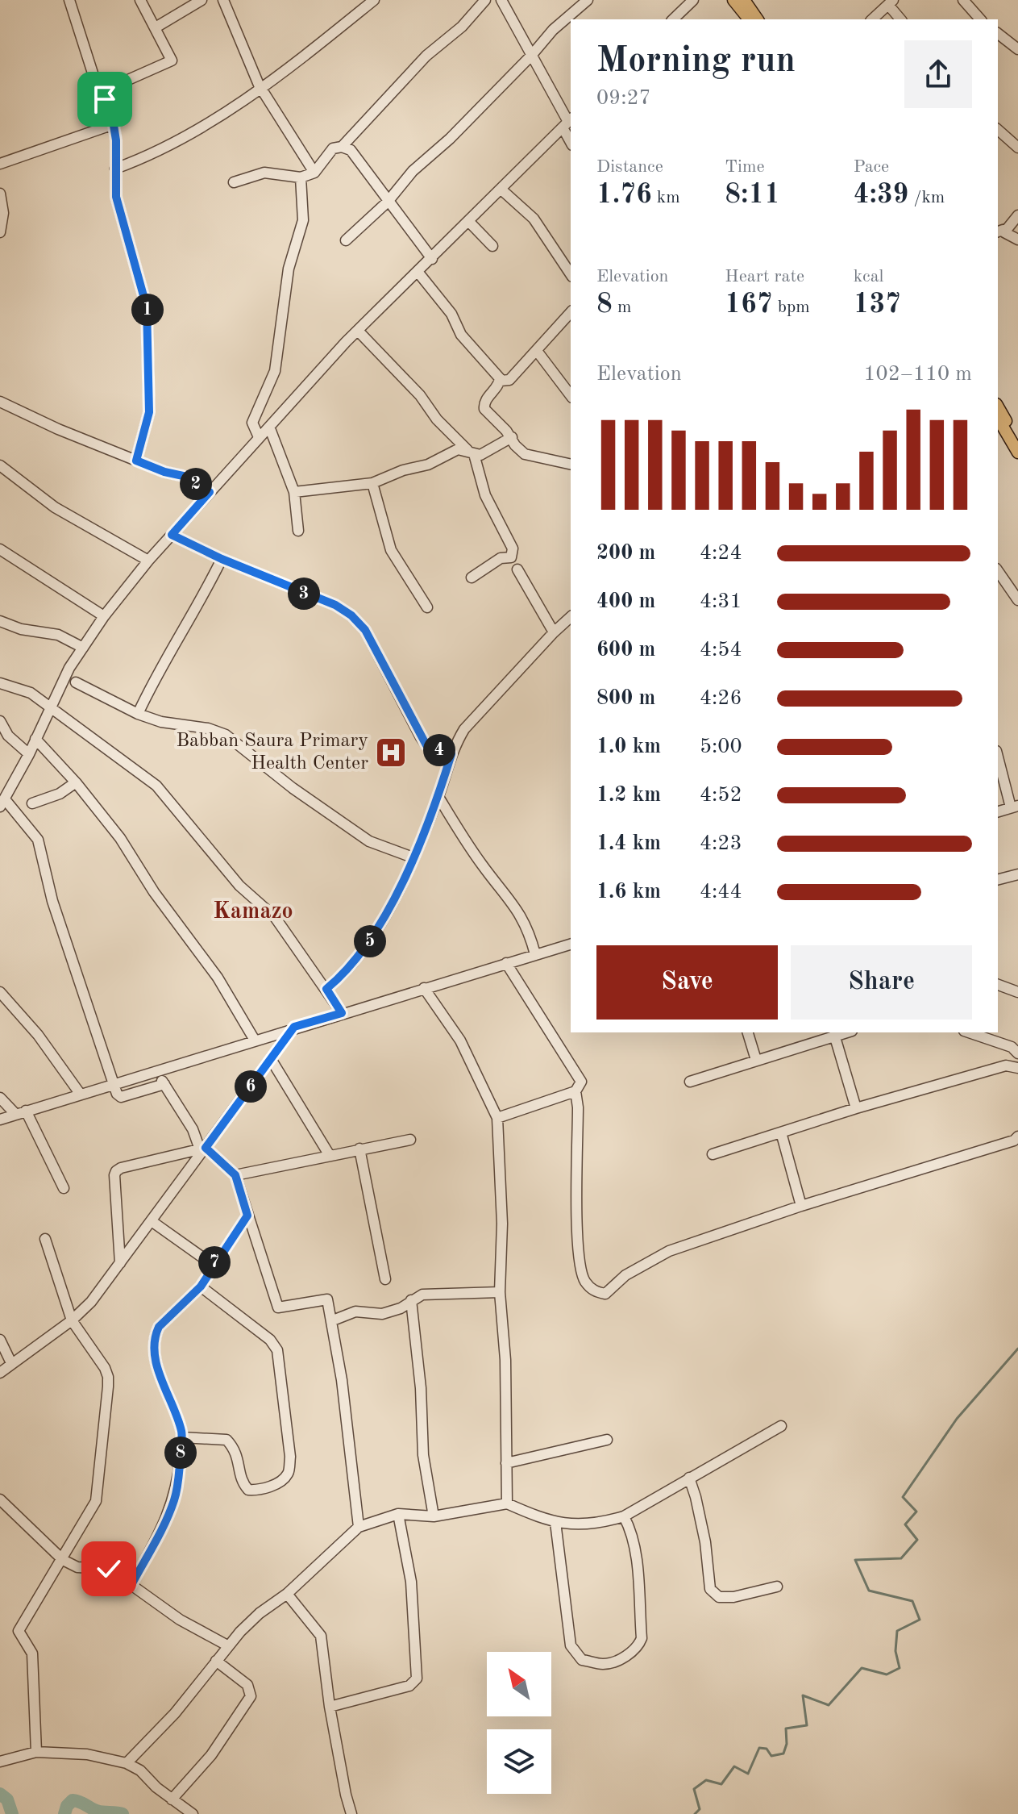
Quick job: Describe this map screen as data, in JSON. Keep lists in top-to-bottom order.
{
  "districts": ["Kamazo"],
  "places": {
    "hospital": ["Babban Saura Primary Health Center"]
  },
  "north": "top left",
  "page": {
    "heading": ["Morning run", "09:27"],
    "stats": [
      ["Distance", "1.76 km"],
      ["Time", "8:11"],
      ["Pace", "4:39 /km"],
      ["Elevation", "8 m"],
      ["Heart rate", "167 bpm"],
      ["kcal", "137"]
    ],
    "pins": [
      "1",
      "2",
      "3",
      "4",
      "5",
      "6",
      "7",
      "8"
    ],
    "chart": ["Elevation", "102–110 m"],
    "list": [
      {
        "name": "200 m",
        "note": "4:24"
      },
      {
        "name": "400 m",
        "note": "4:31"
      },
      {
        "name": "600 m",
        "note": "4:54"
      },
      {
        "name": "800 m",
        "note": "4:26"
      },
      {
        "name": "1.0 km",
        "note": "5:00"
      },
      {
        "name": "1.2 km",
        "note": "4:52"
      },
      {
        "name": "1.4 km",
        "note": "4:23"
      },
      {
        "name": "1.6 km",
        "note": "4:44"
      }
    ],
    "buttons": ["Save", "Share"]
  }
}
